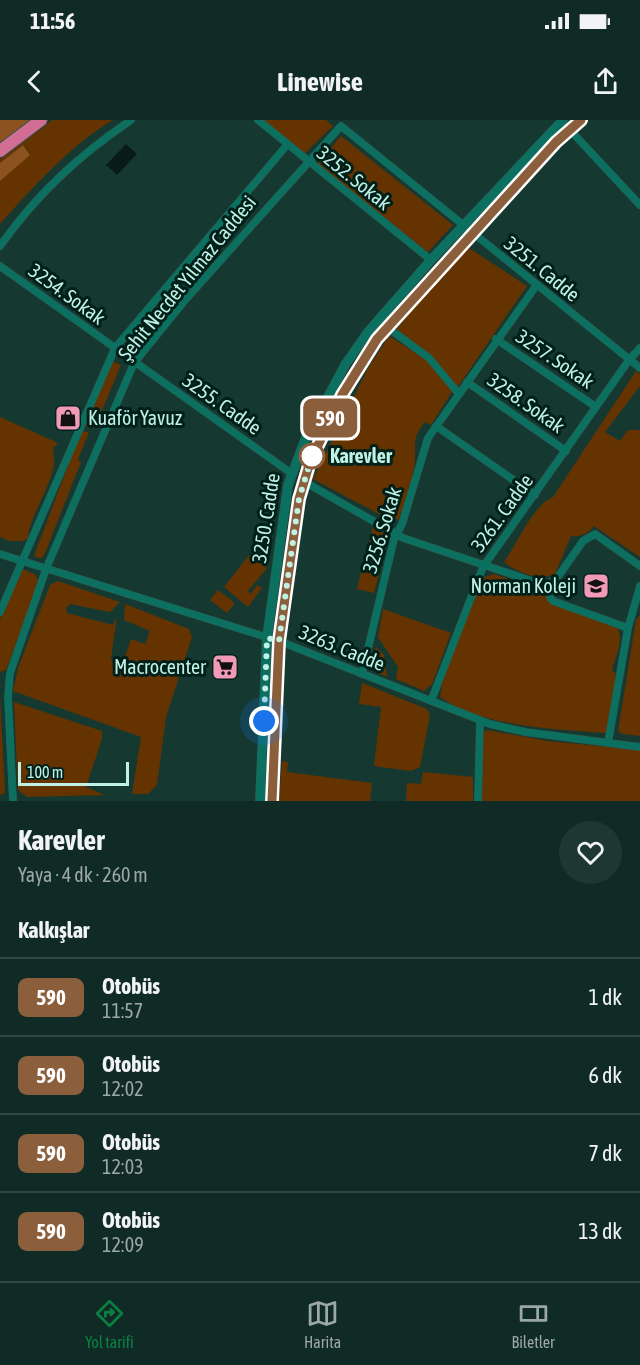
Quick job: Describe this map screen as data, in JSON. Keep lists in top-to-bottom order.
{
  "streets": {
    "street": [
      "3252. Sokak",
      "3251. Cadde",
      "Şehit Necdet Yılmaz Caddesi",
      "3254. Sokak",
      "3257. Sokak",
      "3258. Sokak",
      "3255. Cadde",
      "3261. Cadde",
      "3250. Cadde",
      "3256. Sokak",
      "3263. Cadde"
    ]
  },
  "crossings": [
    ["3252. Sokak", "Şehit Necdet Yılmaz Caddesi"],
    ["3252. Sokak", "3250. Cadde"],
    ["3251. Cadde", "Şehit Necdet Yılmaz Caddesi"],
    ["3251. Cadde", "3261. Cadde"],
    ["3251. Cadde", "3250. Cadde"],
    ["3251. Cadde", "3256. Sokak"],
    ["Şehit Necdet Yılmaz Caddesi", "3254. Sokak"],
    ["Şehit Necdet Yılmaz Caddesi", "3255. Cadde"],
    ["Şehit Necdet Yılmaz Caddesi", "3263. Cadde"],
    ["3254. Sokak", "3255. Cadde"],
    ["3257. Sokak", "3261. Cadde"],
    ["3257. Sokak", "3256. Sokak"],
    ["3258. Sokak", "3261. Cadde"],
    ["3258. Sokak", "3256. Sokak"],
    ["3255. Cadde", "3250. Cadde"],
    ["3261. Cadde", "3263. Cadde"],
    ["3250. Cadde", "3263. Cadde"],
    ["3256. Sokak", "3263. Cadde"]
  ],
  "places": {
    "shop": ["Kuaför Yavuz"],
    "other": ["Karevler"],
    "school or university": ["Norman Koleji"],
    "supermarket": ["Macrocenter"]
  },
  "lines": ["bus line 590"],
  "scale_bar": "100 m",
  "page": {
    "status": "11:56",
    "header": "Linewise",
    "on_map": "590",
    "scale": "100 m",
    "heading": [
      ["Karevler", "Yaya · 4 dk · 260 m"],
      "Kalkışlar"
    ],
    "list": [
      {
        "mark": "590",
        "name": "Otobüs",
        "note": "11:57",
        "value": "1 dk"
      },
      {
        "mark": "590",
        "name": "Otobüs",
        "note": "12:02",
        "value": "6 dk"
      },
      {
        "mark": "590",
        "name": "Otobüs",
        "note": "12:03",
        "value": "7 dk"
      },
      {
        "mark": "590",
        "name": "Otobüs",
        "note": "12:09",
        "value": "13 dk"
      }
    ],
    "tabs": ["Yol tarifi", "Harita", "Biletler"]
  }
}
